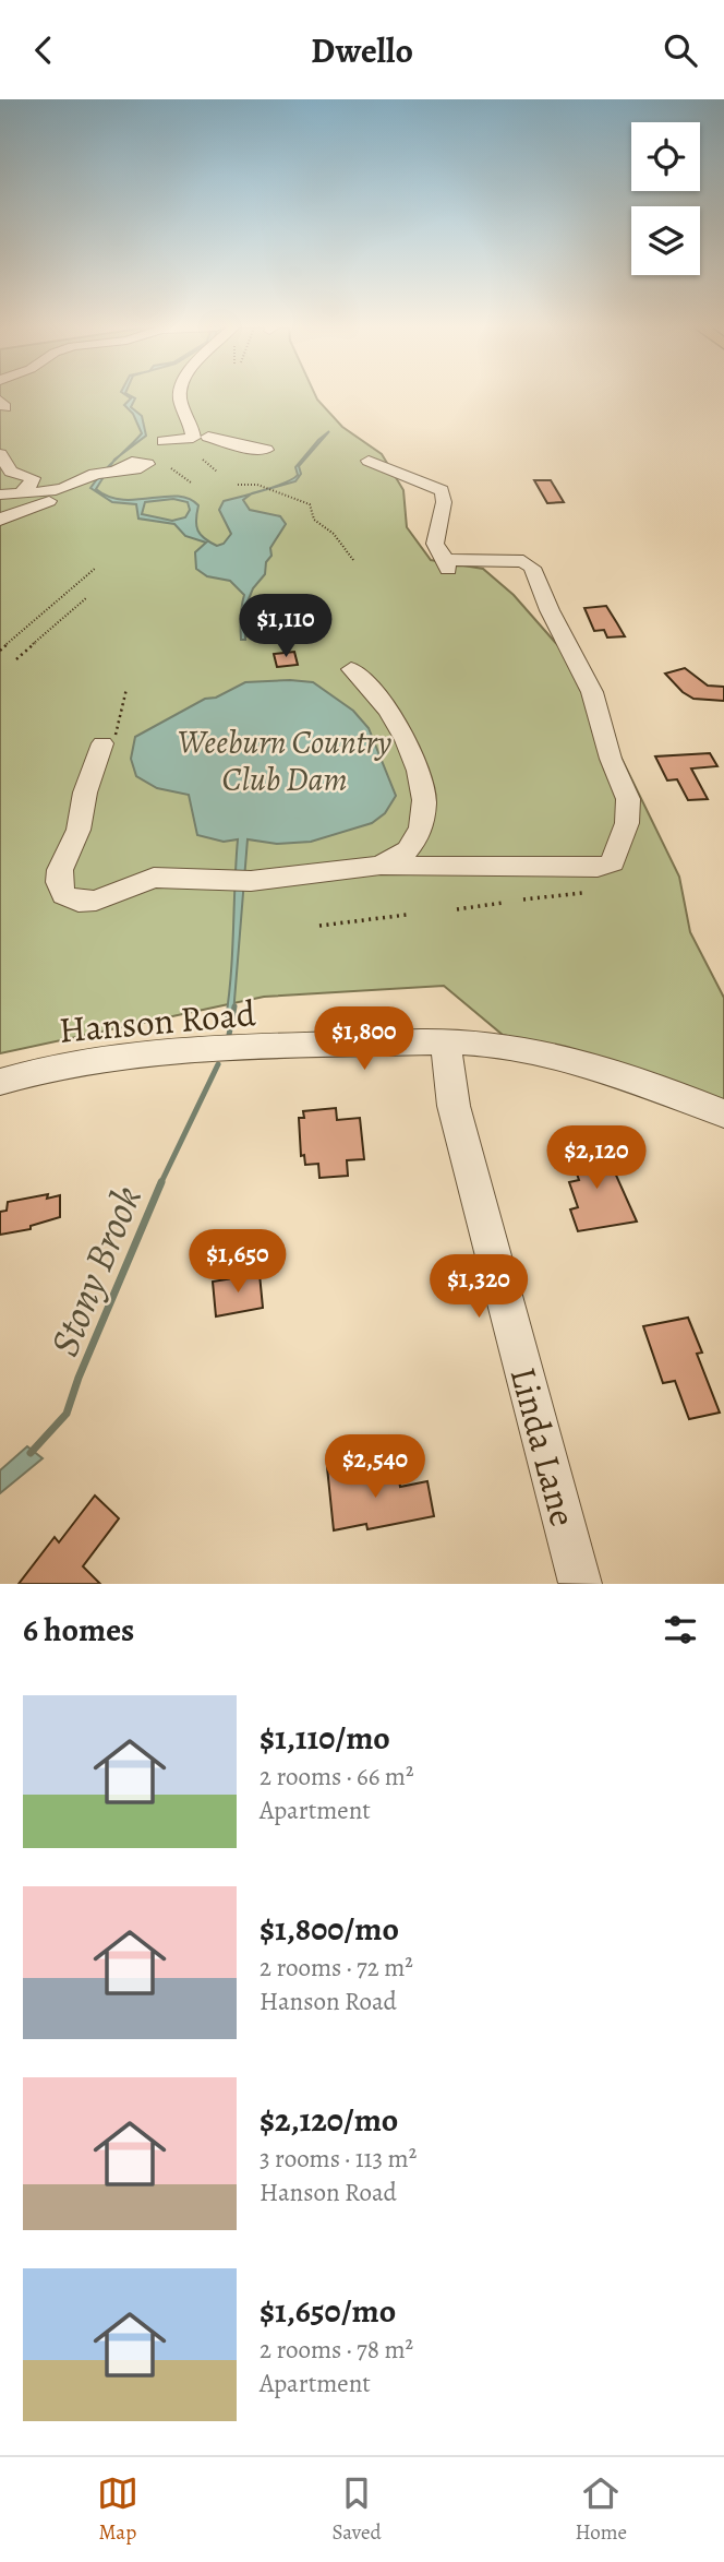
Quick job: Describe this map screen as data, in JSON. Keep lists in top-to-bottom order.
{
  "streets": {
    "street": ["Hanson Road", "Linda Lane"]
  },
  "crossings": [
    ["Hanson Road", "Linda Lane"]
  ],
  "water": ["Weeburn Country Club Dam", "Stony Brook"],
  "page": {
    "header": "Dwello",
    "price": [
      "$1,110",
      "$1,800",
      "$2,120",
      "$1,650",
      "$1,320",
      "$2,540"
    ],
    "heading": "6 homes",
    "list": [
      {
        "name": "$1,110/mo",
        "note": "2 rooms · 66 m² · Apartment"
      },
      {
        "name": "$1,800/mo",
        "note": "2 rooms · 72 m² · Hanson Road"
      },
      {
        "name": "$2,120/mo",
        "note": "3 rooms · 113 m² · Hanson Road"
      },
      {
        "name": "$1,650/mo",
        "note": "2 rooms · 78 m² · Apartment"
      }
    ],
    "tabs": ["Map", "Saved", "Home"]
  }
}
